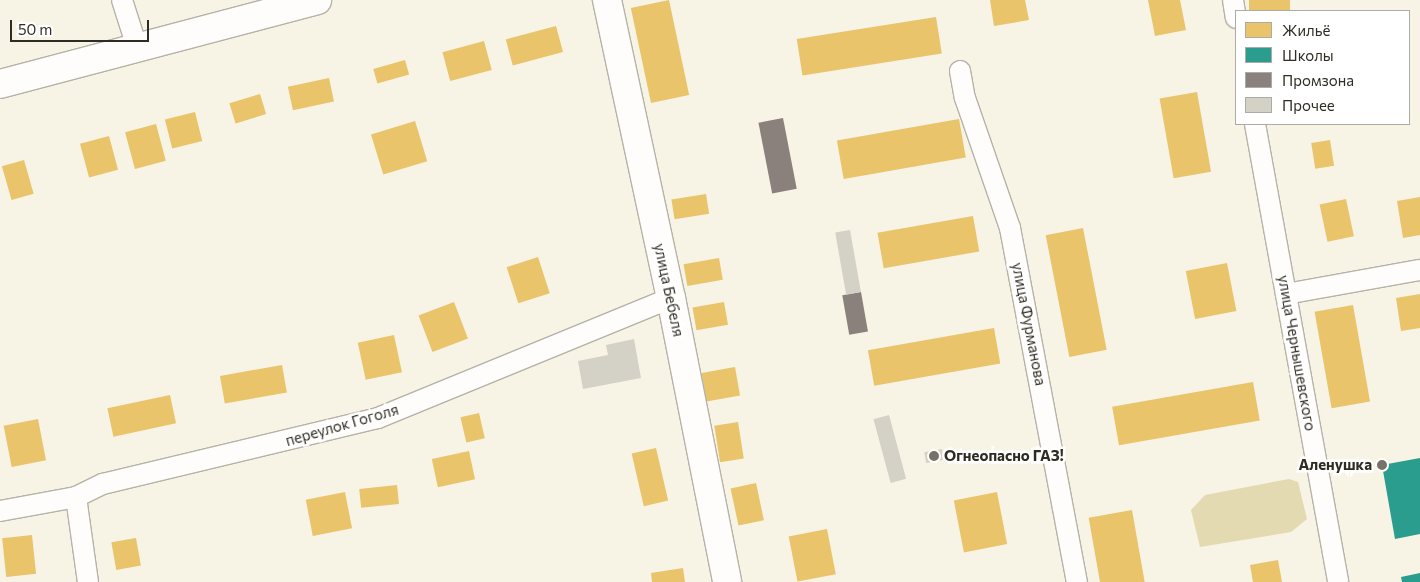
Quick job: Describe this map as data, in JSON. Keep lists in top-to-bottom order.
{
  "streets": {
    "street": [
      "улица Бебеля",
      "улица Фурманова",
      "улица Чернышевского",
      "переулок Гоголя"
    ]
  },
  "crossings": [
    ["улица Бебеля", "переулок Гоголя"]
  ],
  "places": ["Огнеопасно ГАЗ!", "Аленушка"],
  "legend": [
    "Жильё",
    "Школы",
    "Промзона",
    "Прочее"
  ],
  "scale_bar": "50 m"
}
